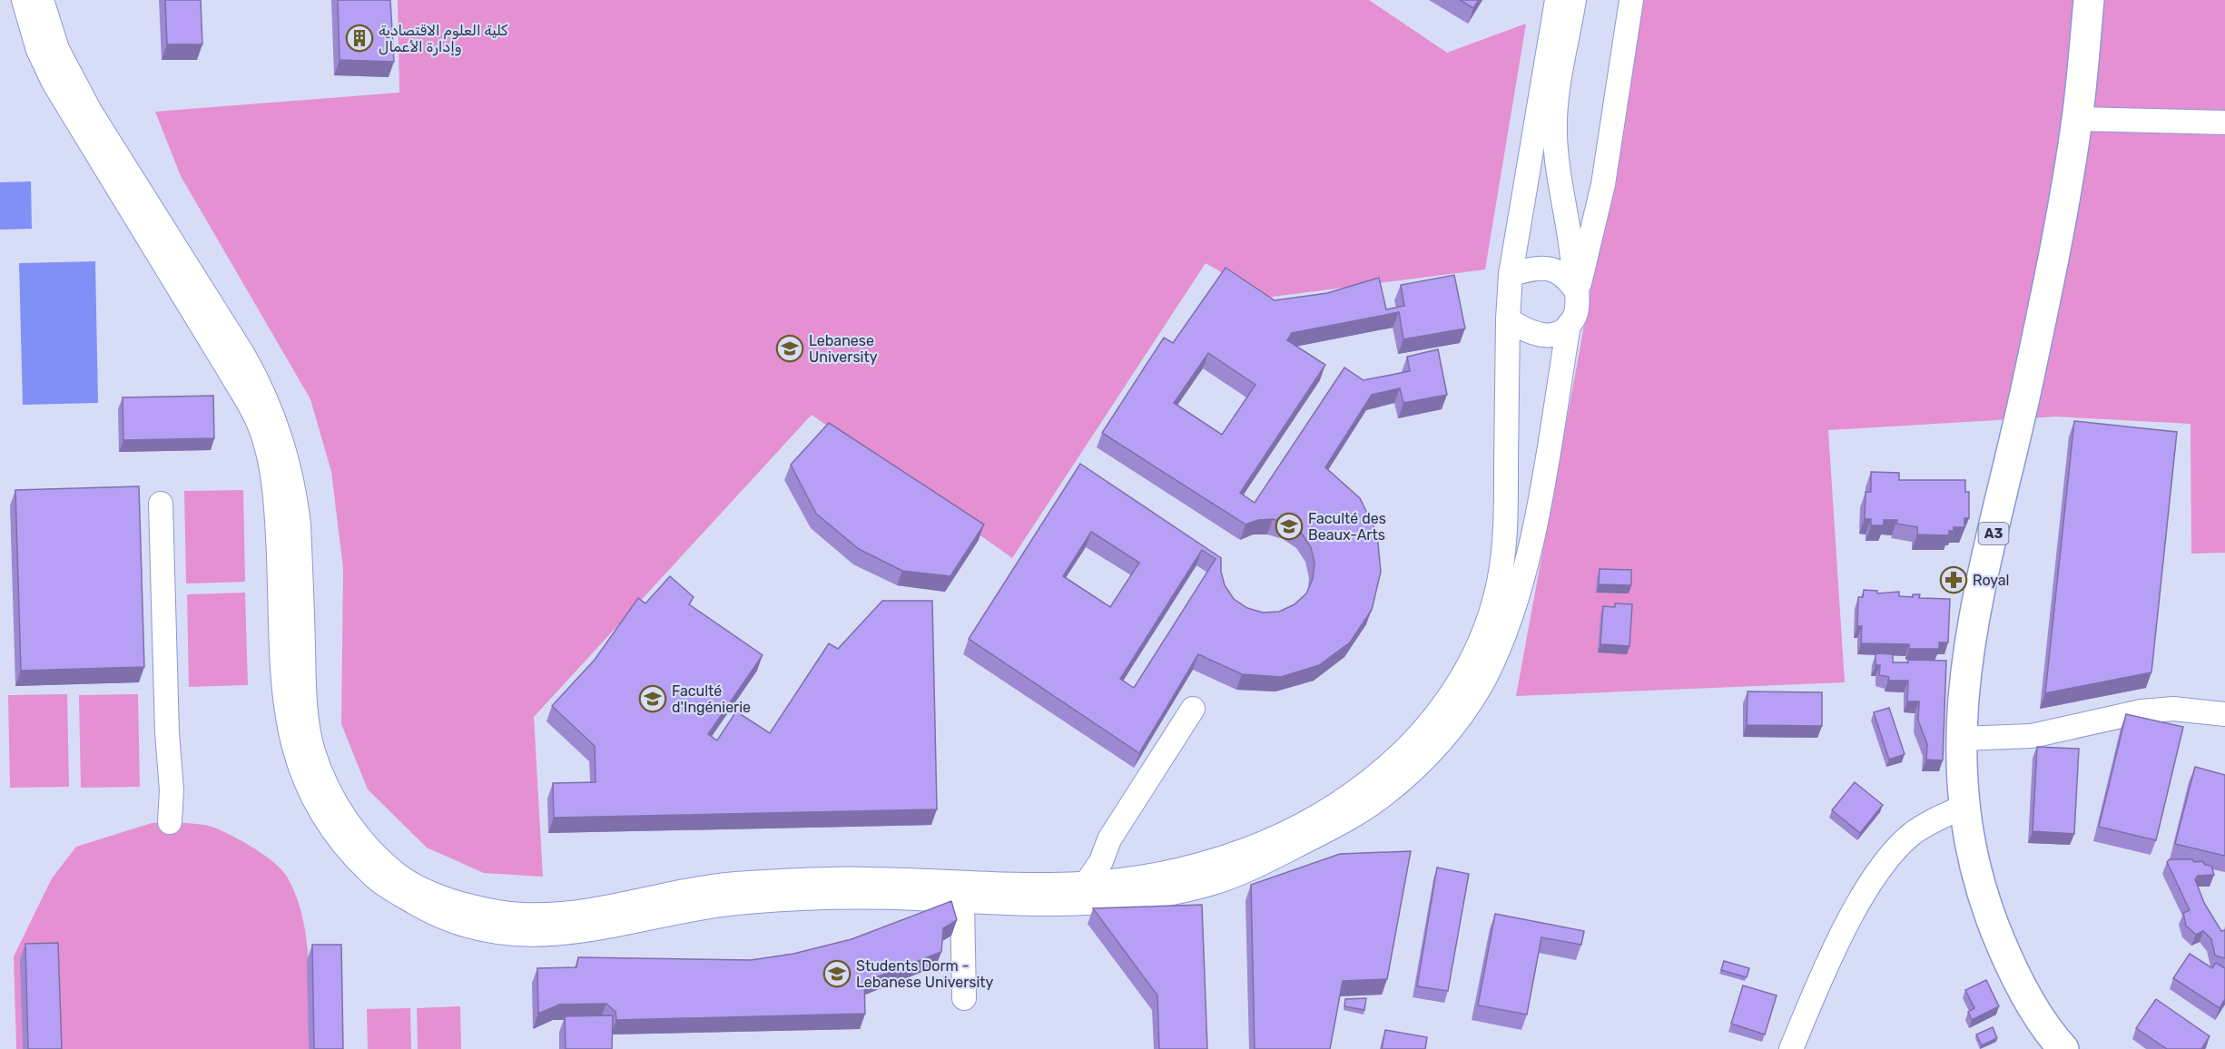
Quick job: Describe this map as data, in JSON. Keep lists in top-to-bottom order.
{
  "streets": {
    "highway": ["A3"]
  },
  "places": {
    "building": ["كلية العلوم الاقتصادية وإدارة الأعمال"],
    "school or university": [
      "Lebanese University",
      "Faculté des Beaux-Arts",
      "Faculté d'Ingénierie",
      "Students Dorm - Lebanese University"
    ],
    "pharmacy": ["Royal"]
  }
}
